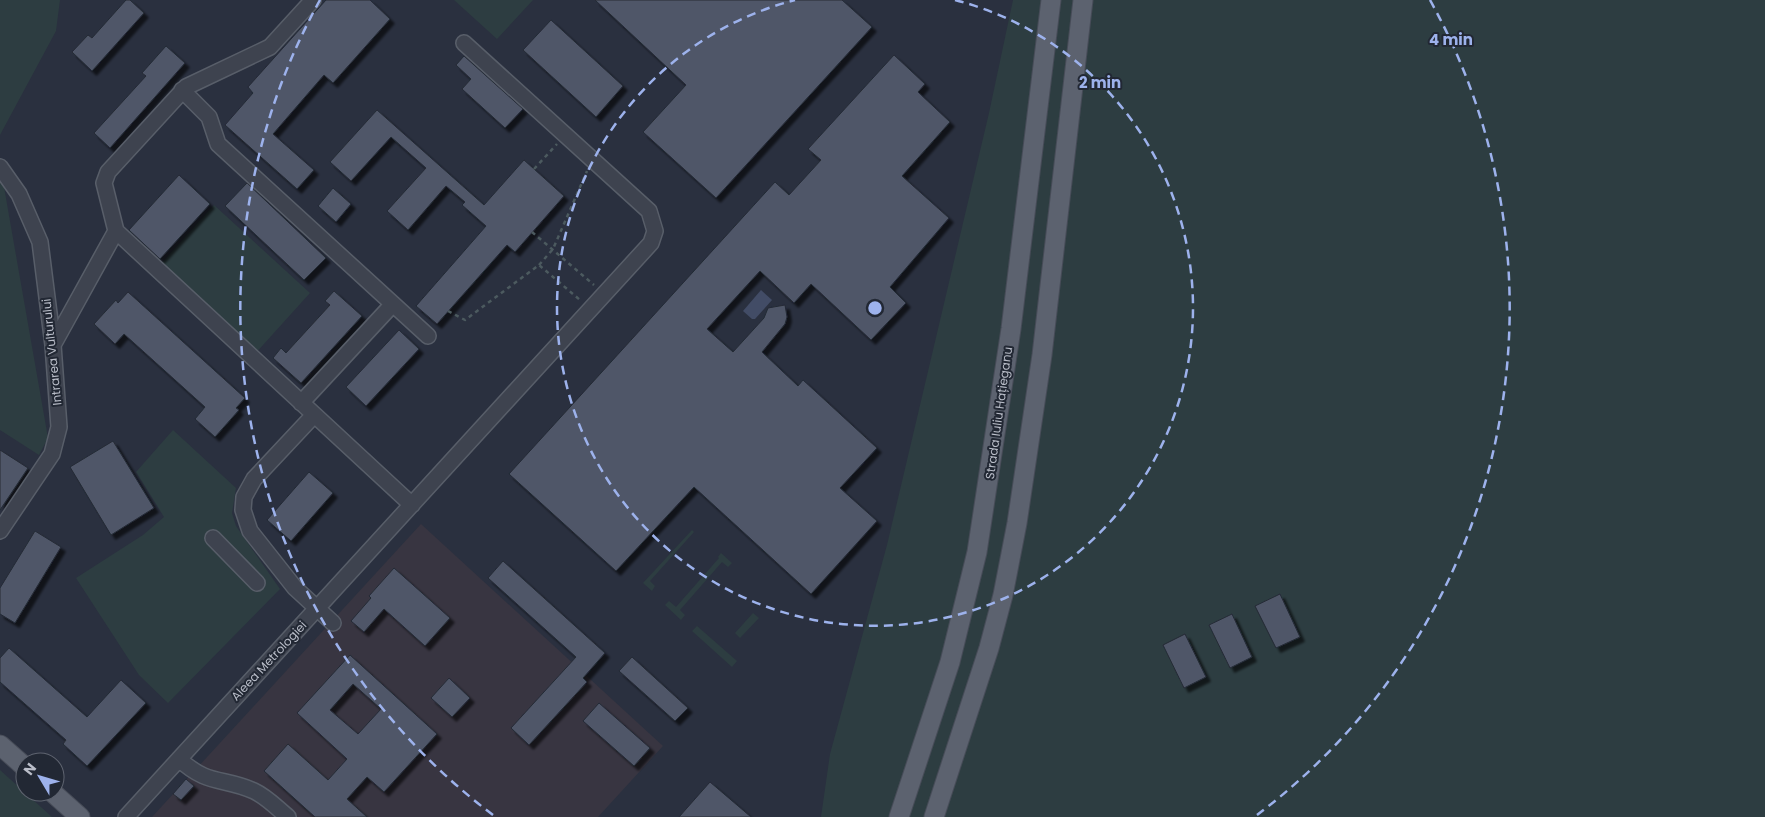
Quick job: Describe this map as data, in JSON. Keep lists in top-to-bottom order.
{
  "streets": {
    "main road": ["Strada Iuliu Hațieganu"],
    "street": ["Intrarea Vulturului", "Aleea Metrologiei"]
  },
  "north": "top left",
  "rings": ["4 min", "2 min"]
}
